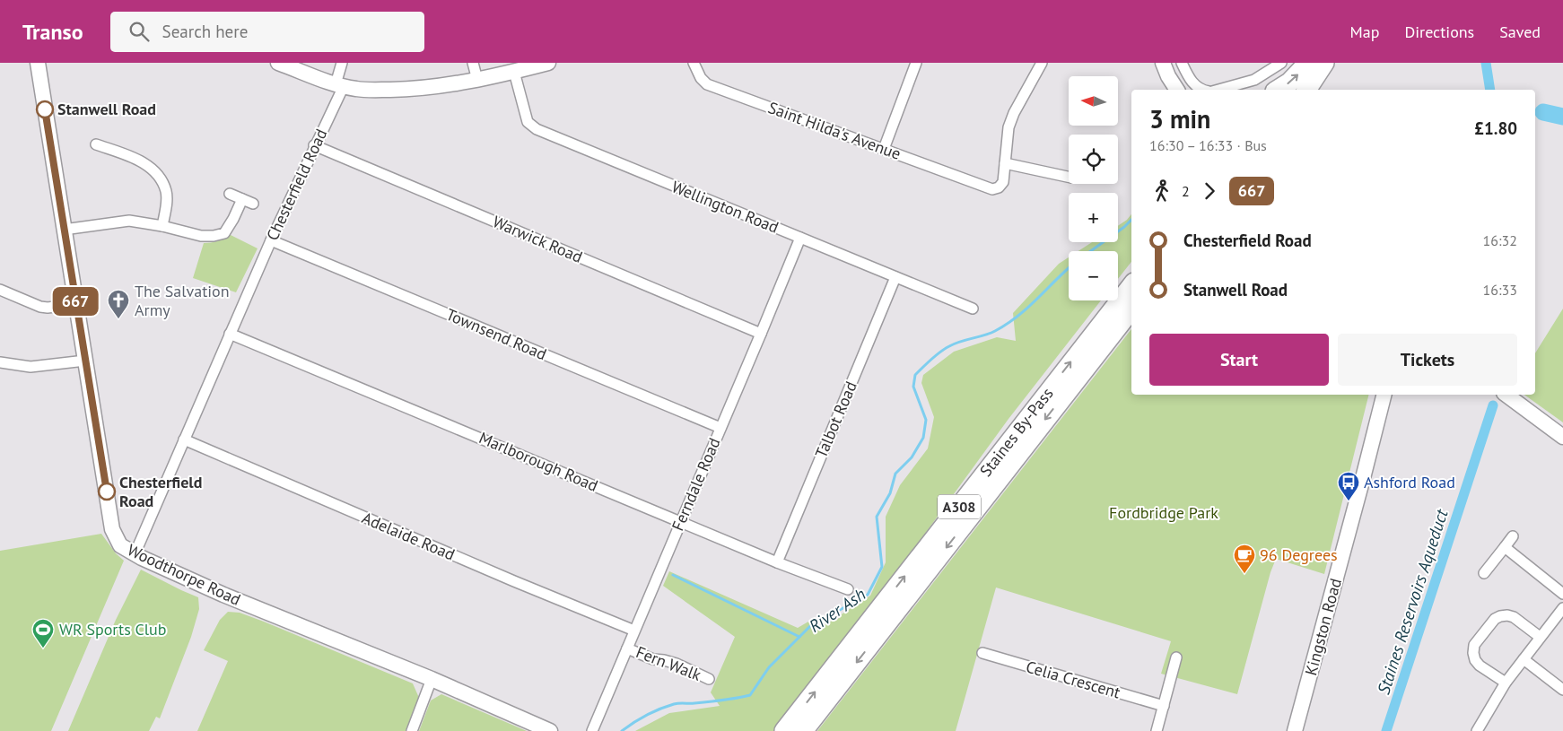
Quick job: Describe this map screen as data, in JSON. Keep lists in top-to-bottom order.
{
  "streets": {
    "highway": ["Staines By-Pass", "A308"],
    "street": [
      "Saint Hilda's Avenue",
      "Chesterfield Road",
      "Wellington Road",
      "Warwick Road",
      "Townsend Road",
      "Talbot Road",
      "Marlborough Road",
      "Ferndale Road",
      "Adelaide Road",
      "Woodthorpe Road",
      "Kingston Road",
      "Fern Walk",
      "Celia Crescent"
    ]
  },
  "crossings": [
    ["Chesterfield Road", "Warwick Road"],
    ["Chesterfield Road", "Townsend Road"],
    ["Chesterfield Road", "Marlborough Road"],
    ["Chesterfield Road", "Adelaide Road"],
    ["Chesterfield Road", "Woodthorpe Road"],
    ["Wellington Road", "Talbot Road"],
    ["Wellington Road", "Ferndale Road"],
    ["Warwick Road", "Ferndale Road"],
    ["Townsend Road", "Ferndale Road"],
    ["Talbot Road", "Marlborough Road"],
    ["Marlborough Road", "Ferndale Road"],
    ["Ferndale Road", "Adelaide Road"],
    ["Ferndale Road", "Fern Walk"]
  ],
  "water": ["Staines Reservoirs Aqueduct", "River Ash"],
  "parks": ["Fordbridge Park"],
  "places": {
    "other": ["Stanwell Road", "Chesterfield Road"],
    "church": ["The Salvation Army"],
    "bus stop": ["Ashford Road"],
    "cafe": ["96 Degrees"],
    "sports": ["WR Sports Club"]
  },
  "lines": ["bus line 667"],
  "north": "left",
  "page": {
    "header": "Transo",
    "search": "Search here",
    "nav": ["Map", "Directions", "Saved"],
    "on_map": "667",
    "map_buttons": ["+", "−"],
    "heading": ["3 min", "16:30 – 16:33 · Bus", "£1.80"],
    "legs": ["2", "667"],
    "list": [
      {
        "name": "Chesterfield Road",
        "value": "16:32"
      },
      {
        "name": "Stanwell Road",
        "value": "16:33"
      }
    ],
    "buttons": ["Start", "Tickets"]
  }
}
